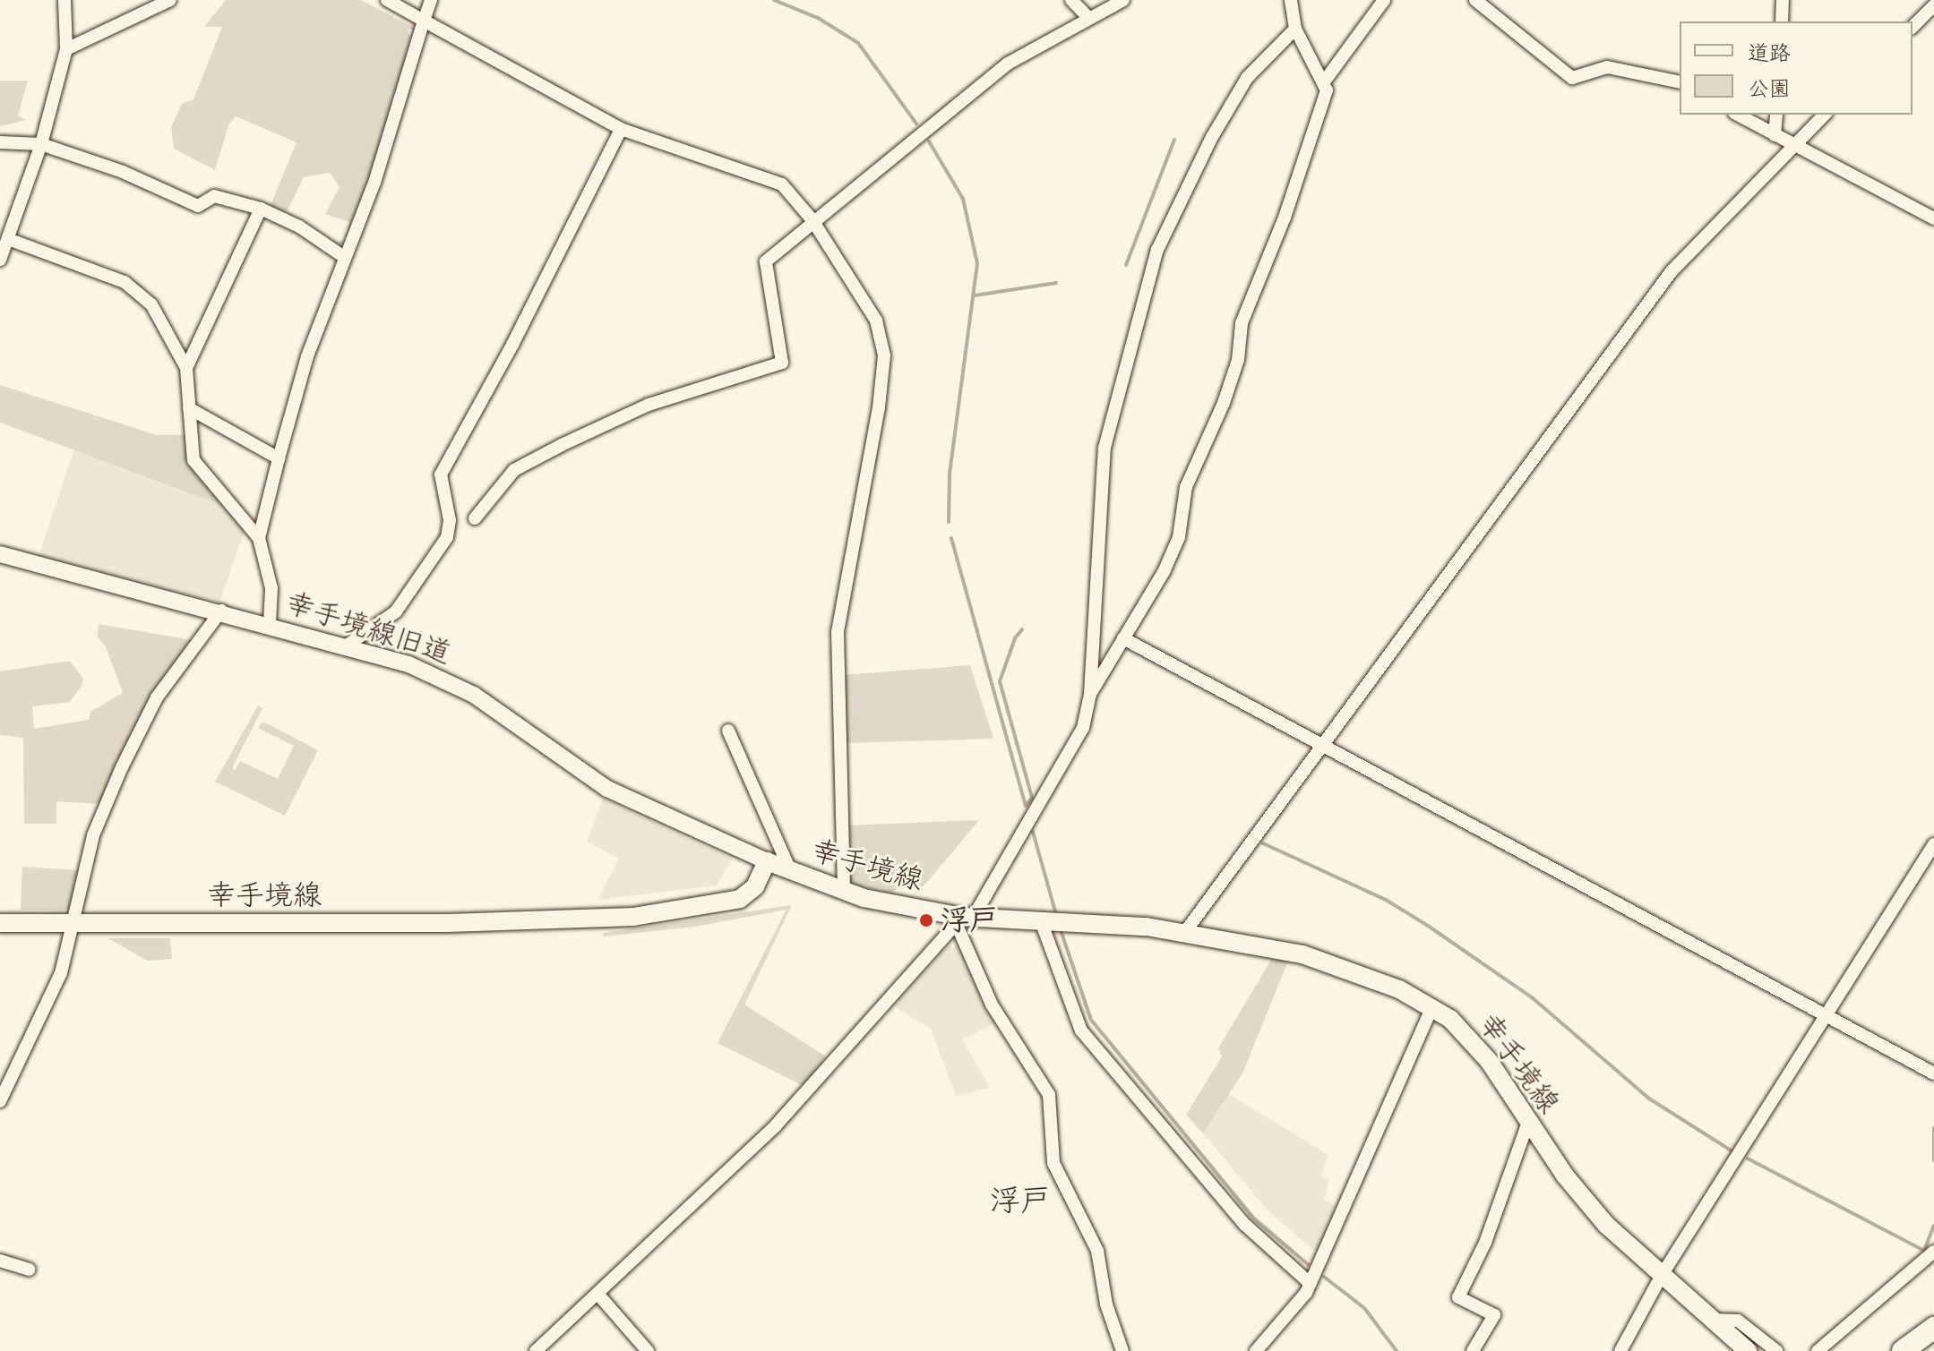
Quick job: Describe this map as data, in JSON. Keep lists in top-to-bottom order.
{
  "streets": {
    "main road": ["幸手境線"],
    "street": ["幸手境線旧道"]
  },
  "crossings": [
    ["幸手境線旧道", "幸手境線"]
  ],
  "districts": ["浮戸"],
  "places": ["浮戸"],
  "legend": ["道路", "公園"]
}
